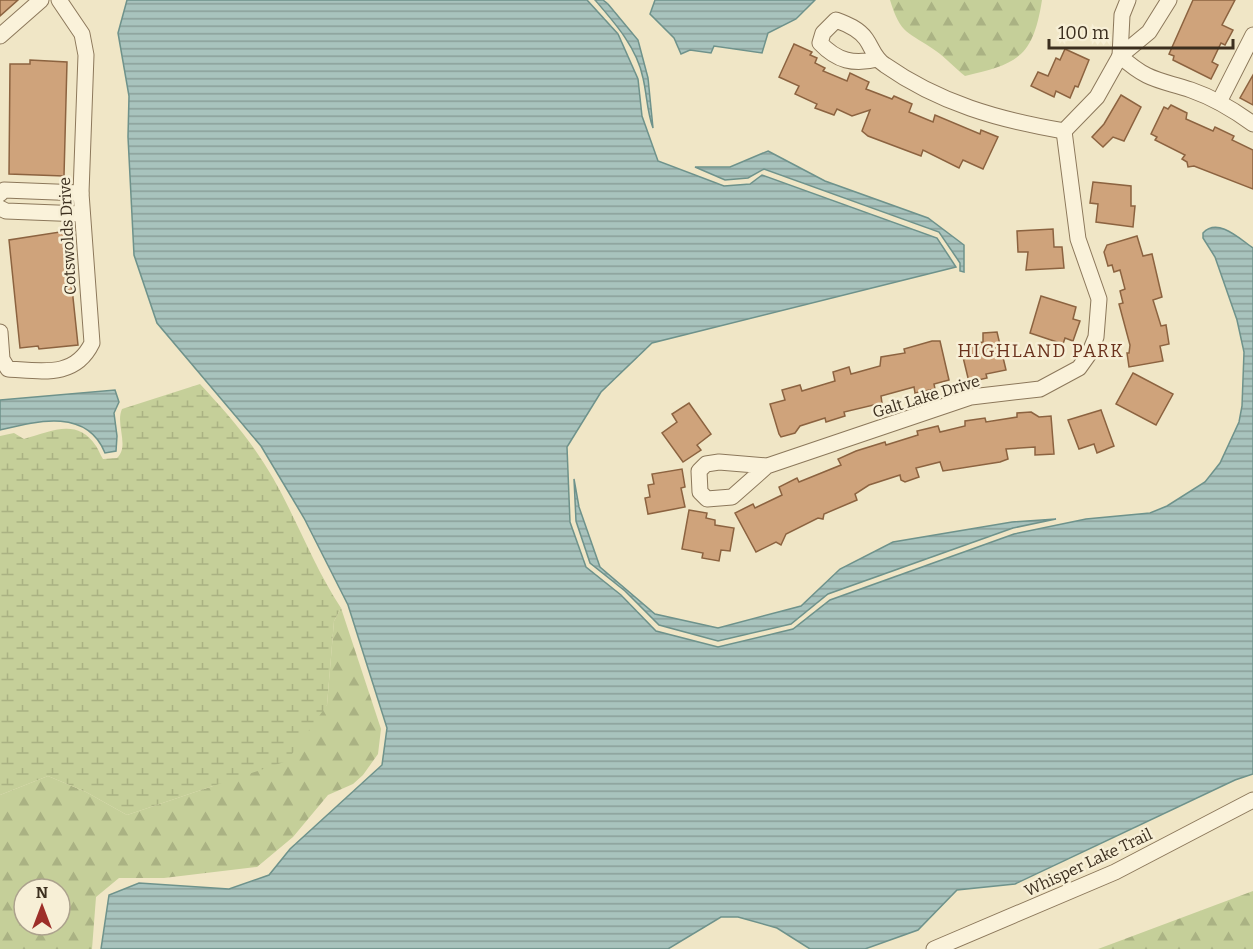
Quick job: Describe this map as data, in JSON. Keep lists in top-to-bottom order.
{
  "streets": {
    "street": ["Cotswolds Drive", "Galt Lake Drive", "Whisper Lake Trail"]
  },
  "districts": ["HIGHLAND PARK"],
  "scale_bar": "100 m",
  "north": "top"
}
